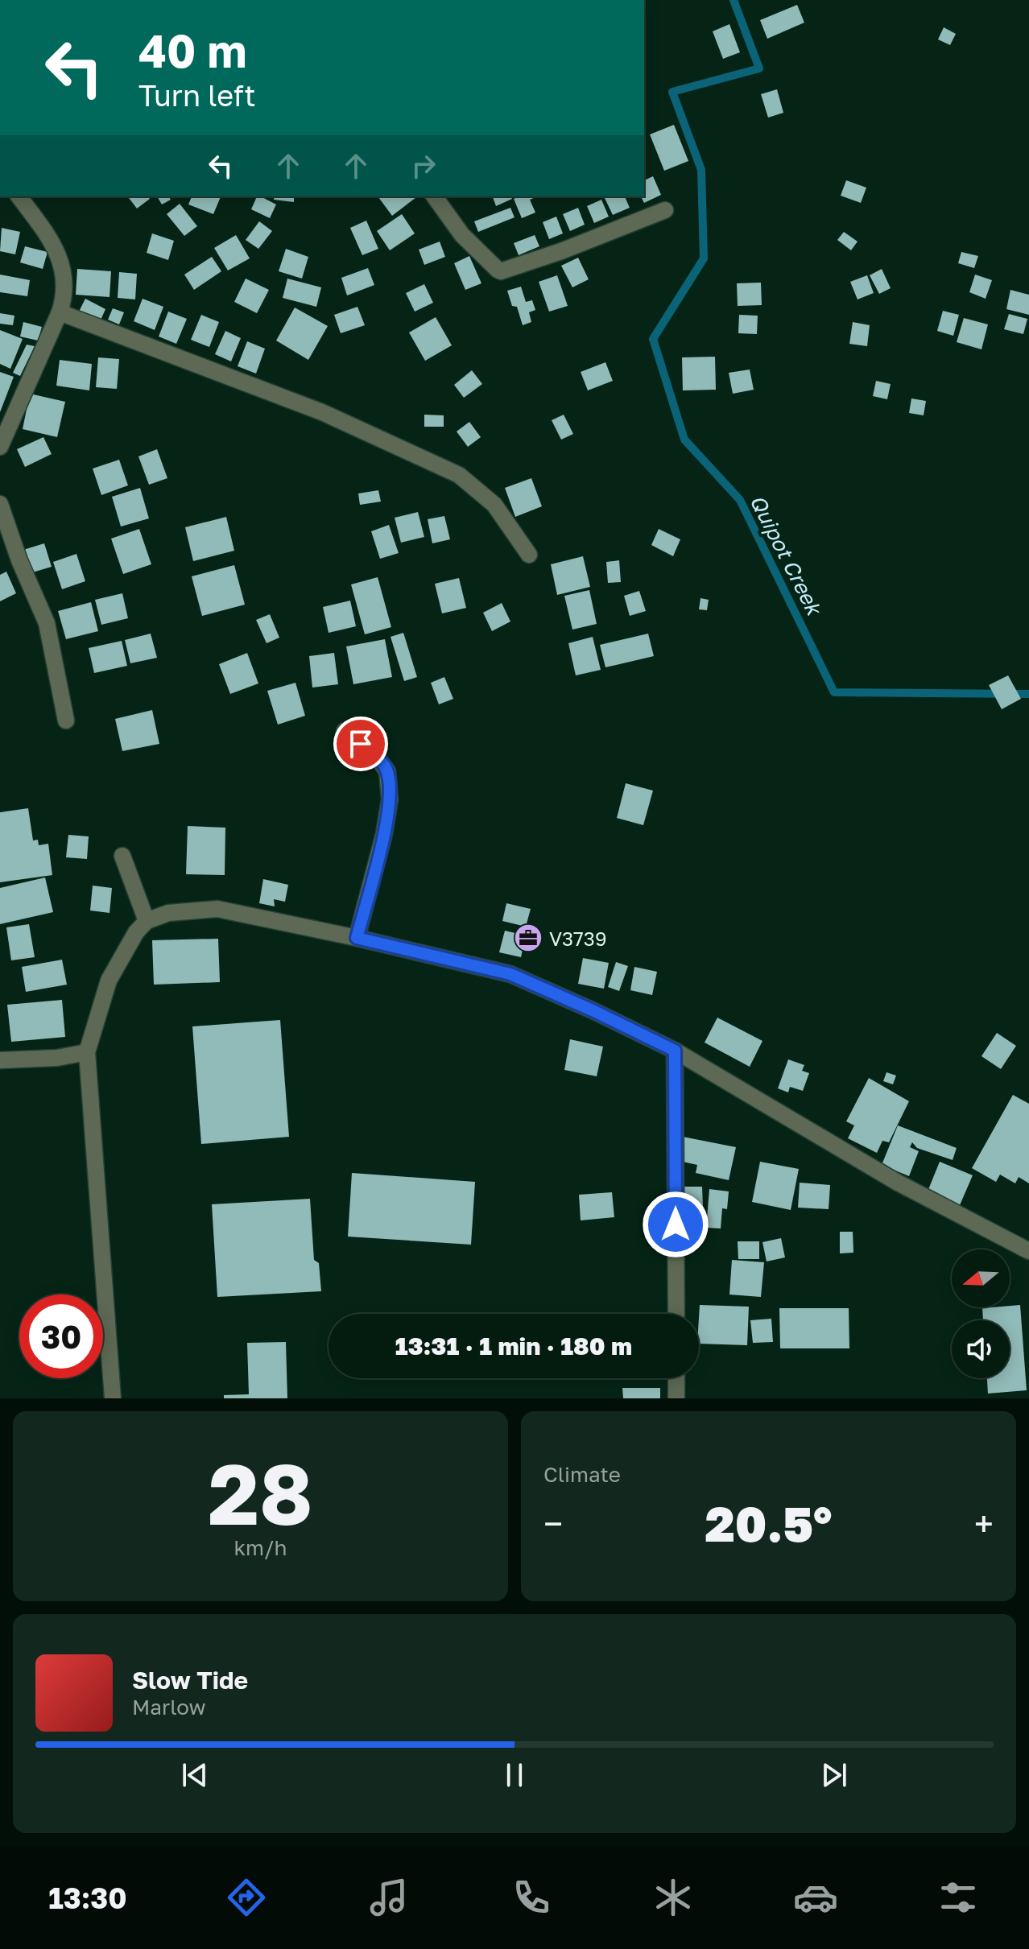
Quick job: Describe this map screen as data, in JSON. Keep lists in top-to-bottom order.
{
  "water": ["Quipot Creek"],
  "places": {
    "office": ["V3739"]
  },
  "north": "left",
  "page": {
    "turn": ["40 m", "Turn left"],
    "limit": "30",
    "trip": "13:31 · 1 min · 180 m",
    "tile": [
      ["28", "km/h"],
      "Climate"
    ],
    "heat": ["−", "20.5°", "+"],
    "song": ["Slow Tide", "Marlow"],
    "tabs": "13:30"
  }
}
